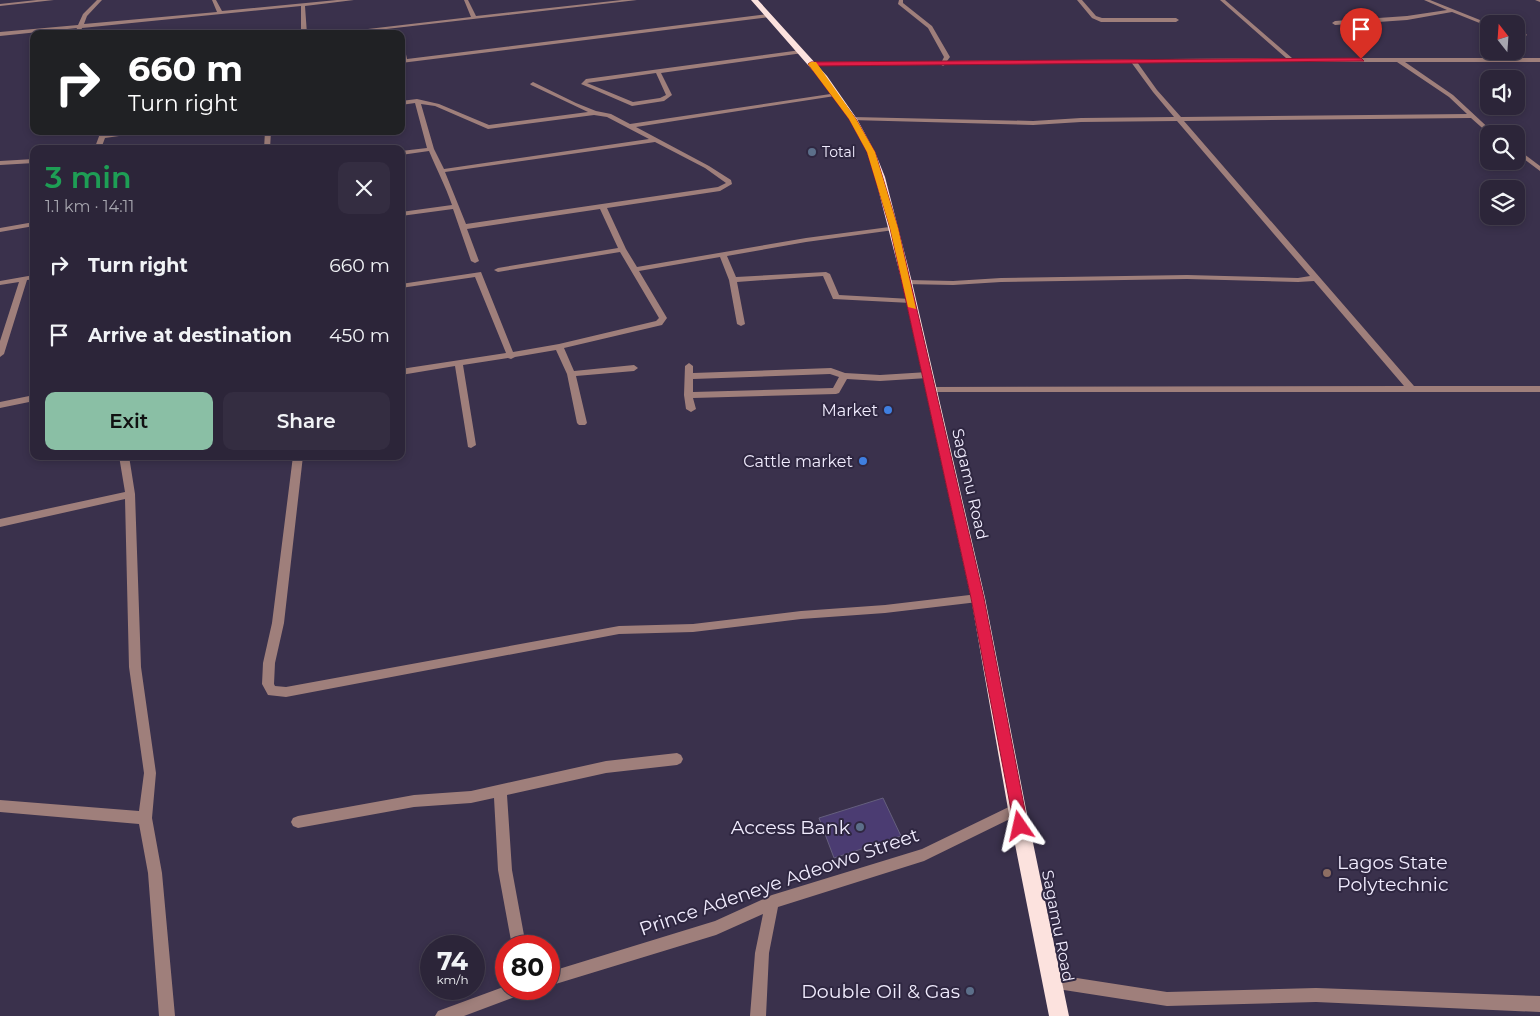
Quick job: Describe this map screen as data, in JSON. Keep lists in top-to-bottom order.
{
  "streets": {
    "highway": ["Sagamu Road"],
    "street": ["Prince Adeneye Adeowo Street"]
  },
  "crossings": [
    ["Sagamu Road", "Prince Adeneye Adeowo Street"]
  ],
  "places": [
    "Total",
    "Market",
    "Cattle market",
    "Access Bank",
    "Lagos State Polytechnic",
    "Double Oil & Gas"
  ],
  "north": "top",
  "page": {
    "turn": ["660 m", "Turn right"],
    "heading": ["3 min", "1.1 km · 14:11"],
    "list": [
      {
        "name": "Turn right",
        "value": "660 m"
      },
      {
        "name": "Arrive at destination",
        "value": "450 m"
      }
    ],
    "buttons": ["Exit", "Share"],
    "speed": "74 km/h",
    "limit": "80"
  }
}
